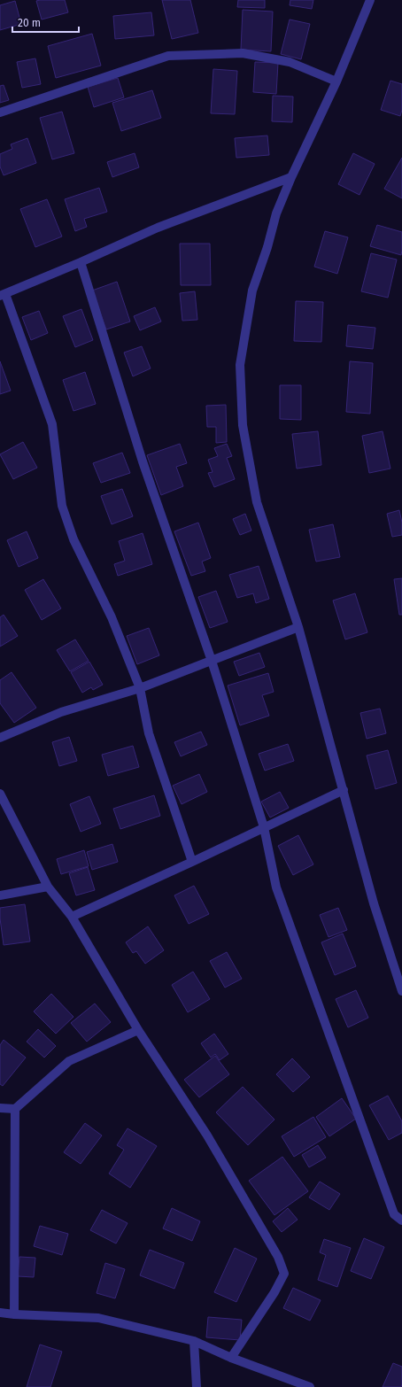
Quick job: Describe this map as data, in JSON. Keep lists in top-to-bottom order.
{
  "scale_bar": "20 m"
}
